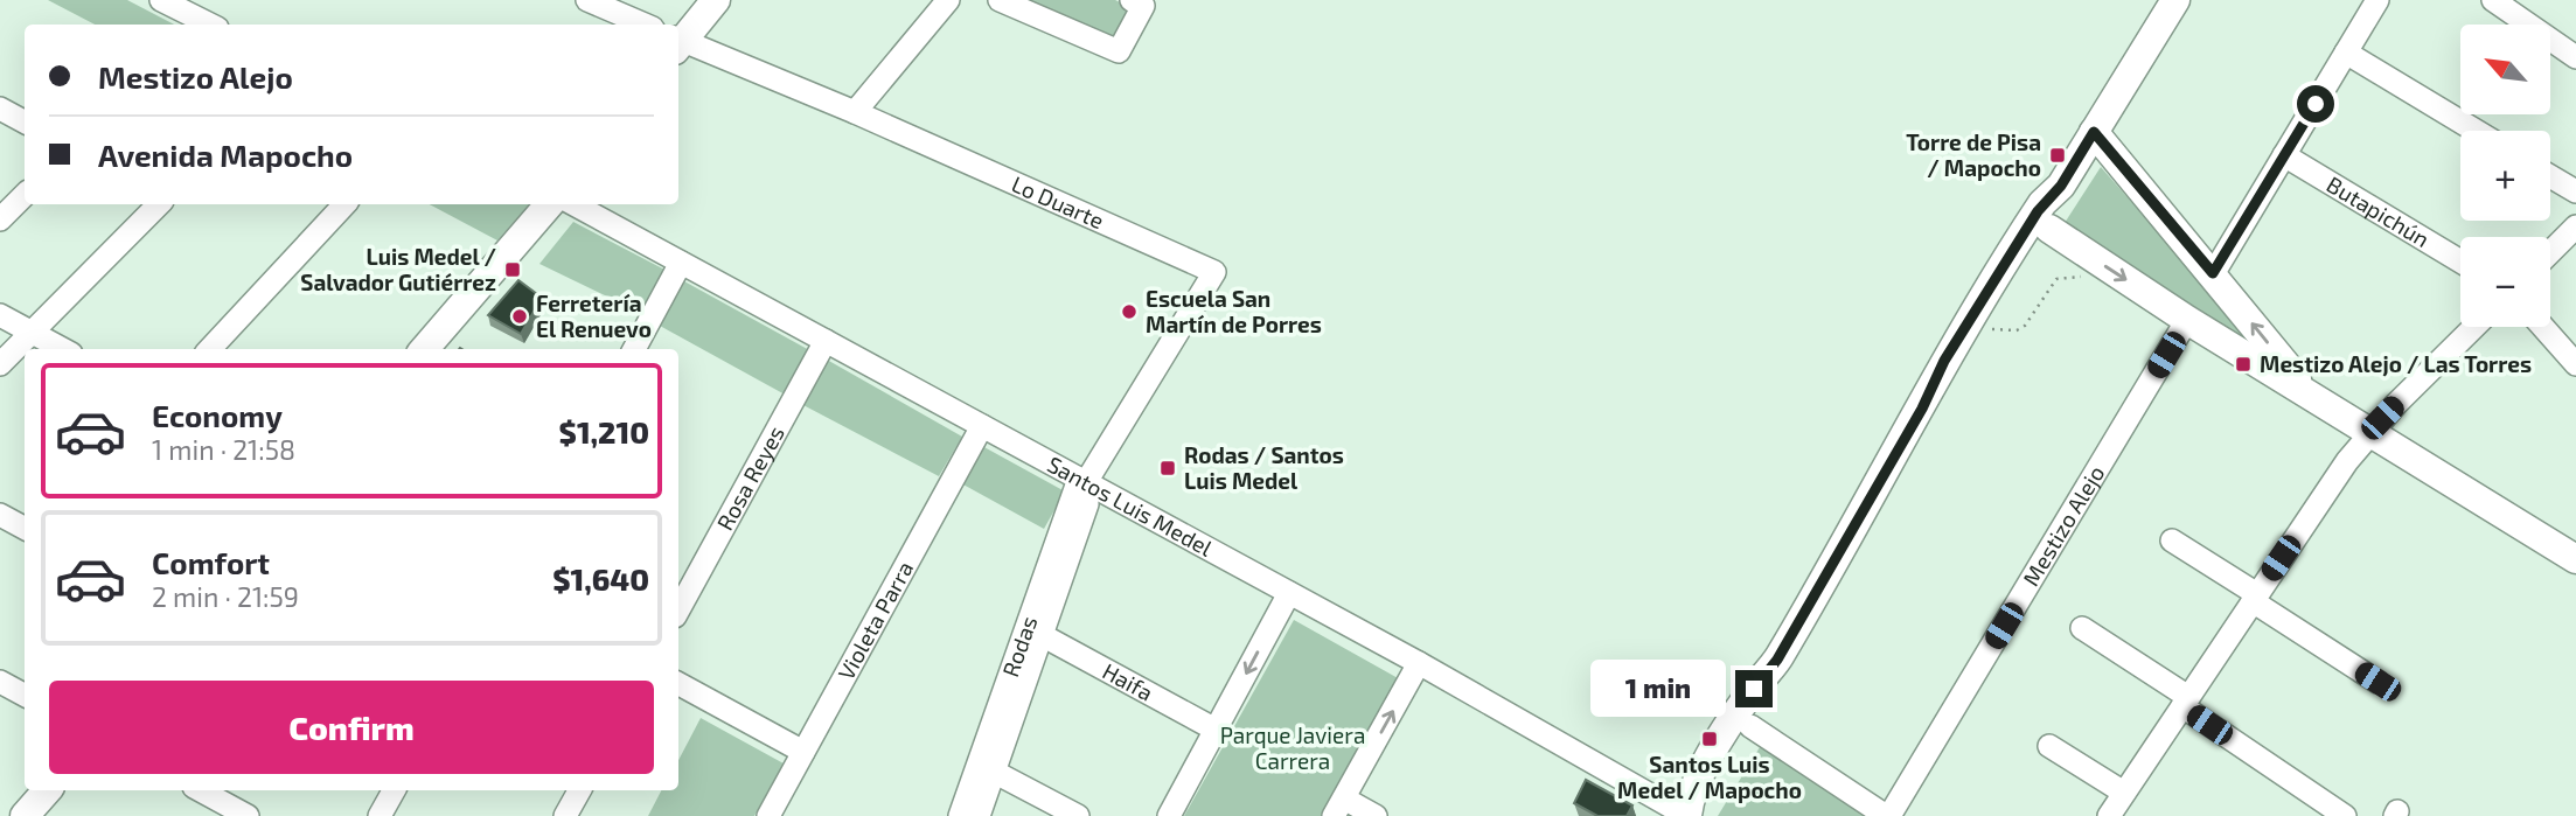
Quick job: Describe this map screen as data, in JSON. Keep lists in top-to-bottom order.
{
  "streets": {
    "street": [
      "Lo Duarte",
      "Butapichún",
      "Rosa Reyes",
      "Santos Luis Medel",
      "Mestizo Alejo",
      "Violeta Parra",
      "Rodas",
      "Haifa"
    ]
  },
  "crossings": [
    ["Lo Duarte", "Santos Luis Medel"],
    ["Lo Duarte", "Rodas"],
    ["Rosa Reyes", "Santos Luis Medel"],
    ["Santos Luis Medel", "Violeta Parra"],
    ["Santos Luis Medel", "Rodas"],
    ["Rodas", "Haifa"]
  ],
  "parks": ["Parque Javiera Carrera"],
  "places": {
    "transit": [
      "Torre de Pisa / Mapocho",
      "Luis Medel / Salvador Gutiérrez",
      "Mestizo Alejo / Las Torres",
      "Rodas / Santos Luis Medel",
      "Santos Luis Medel / Mapocho"
    ],
    "other": ["Escuela San Martín de Porres", "Ferretería El Renuevo"]
  },
  "north": "top left",
  "page": {
    "map_buttons": ["+", "−"],
    "banner": ["Mestizo Alejo", "Avenida Mapocho"],
    "list": [
      {
        "name": "Economy",
        "note": "1 min · 21:58",
        "value": "$1,210"
      },
      {
        "name": "Comfort",
        "note": "2 min · 21:59",
        "value": "$1,640"
      }
    ],
    "bubble": "1 min",
    "buttons": "Confirm"
  }
}
